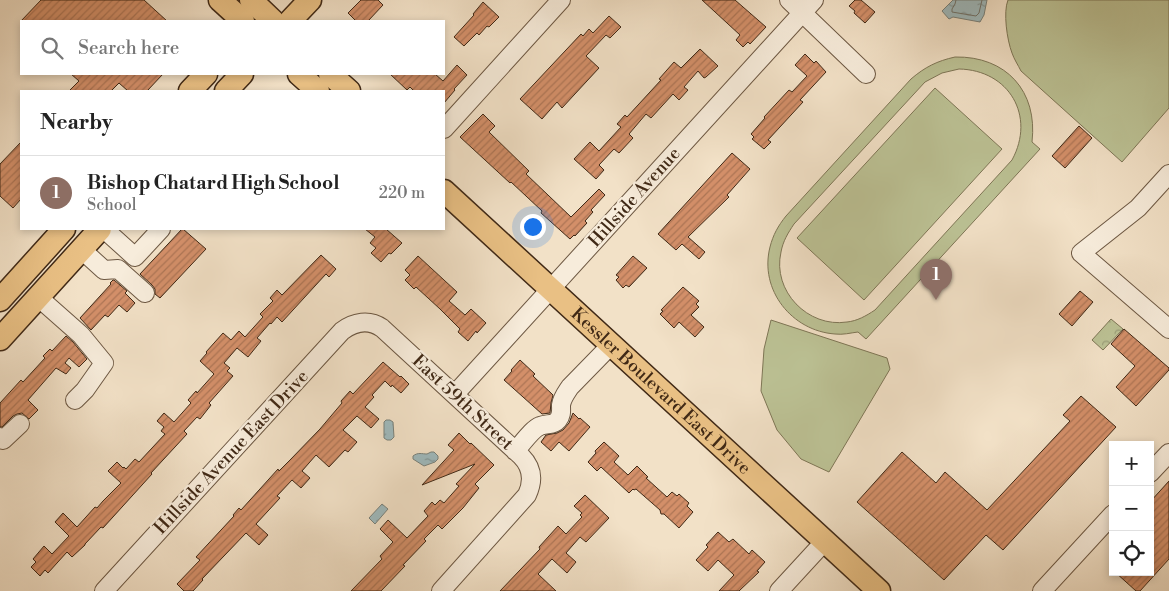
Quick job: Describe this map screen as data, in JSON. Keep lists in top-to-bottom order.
{
  "streets": {
    "main road": ["Kessler Boulevard East Drive"],
    "street": ["Hillside Avenue", "East 59th Street", "Hillside Avenue East Drive"]
  },
  "crossings": [
    ["Hillside Avenue", "Kessler Boulevard East Drive"],
    ["Hillside Avenue", "East 59th Street"],
    ["East 59th Street", "Hillside Avenue East Drive"]
  ],
  "page": {
    "search": "Search here",
    "heading": "Nearby",
    "list": [
      {
        "mark": "1",
        "name": "Bishop Chatard High School",
        "note": "School",
        "value": "220 m"
      }
    ],
    "pins": "1",
    "map_buttons": ["+", "−"]
  }
}
